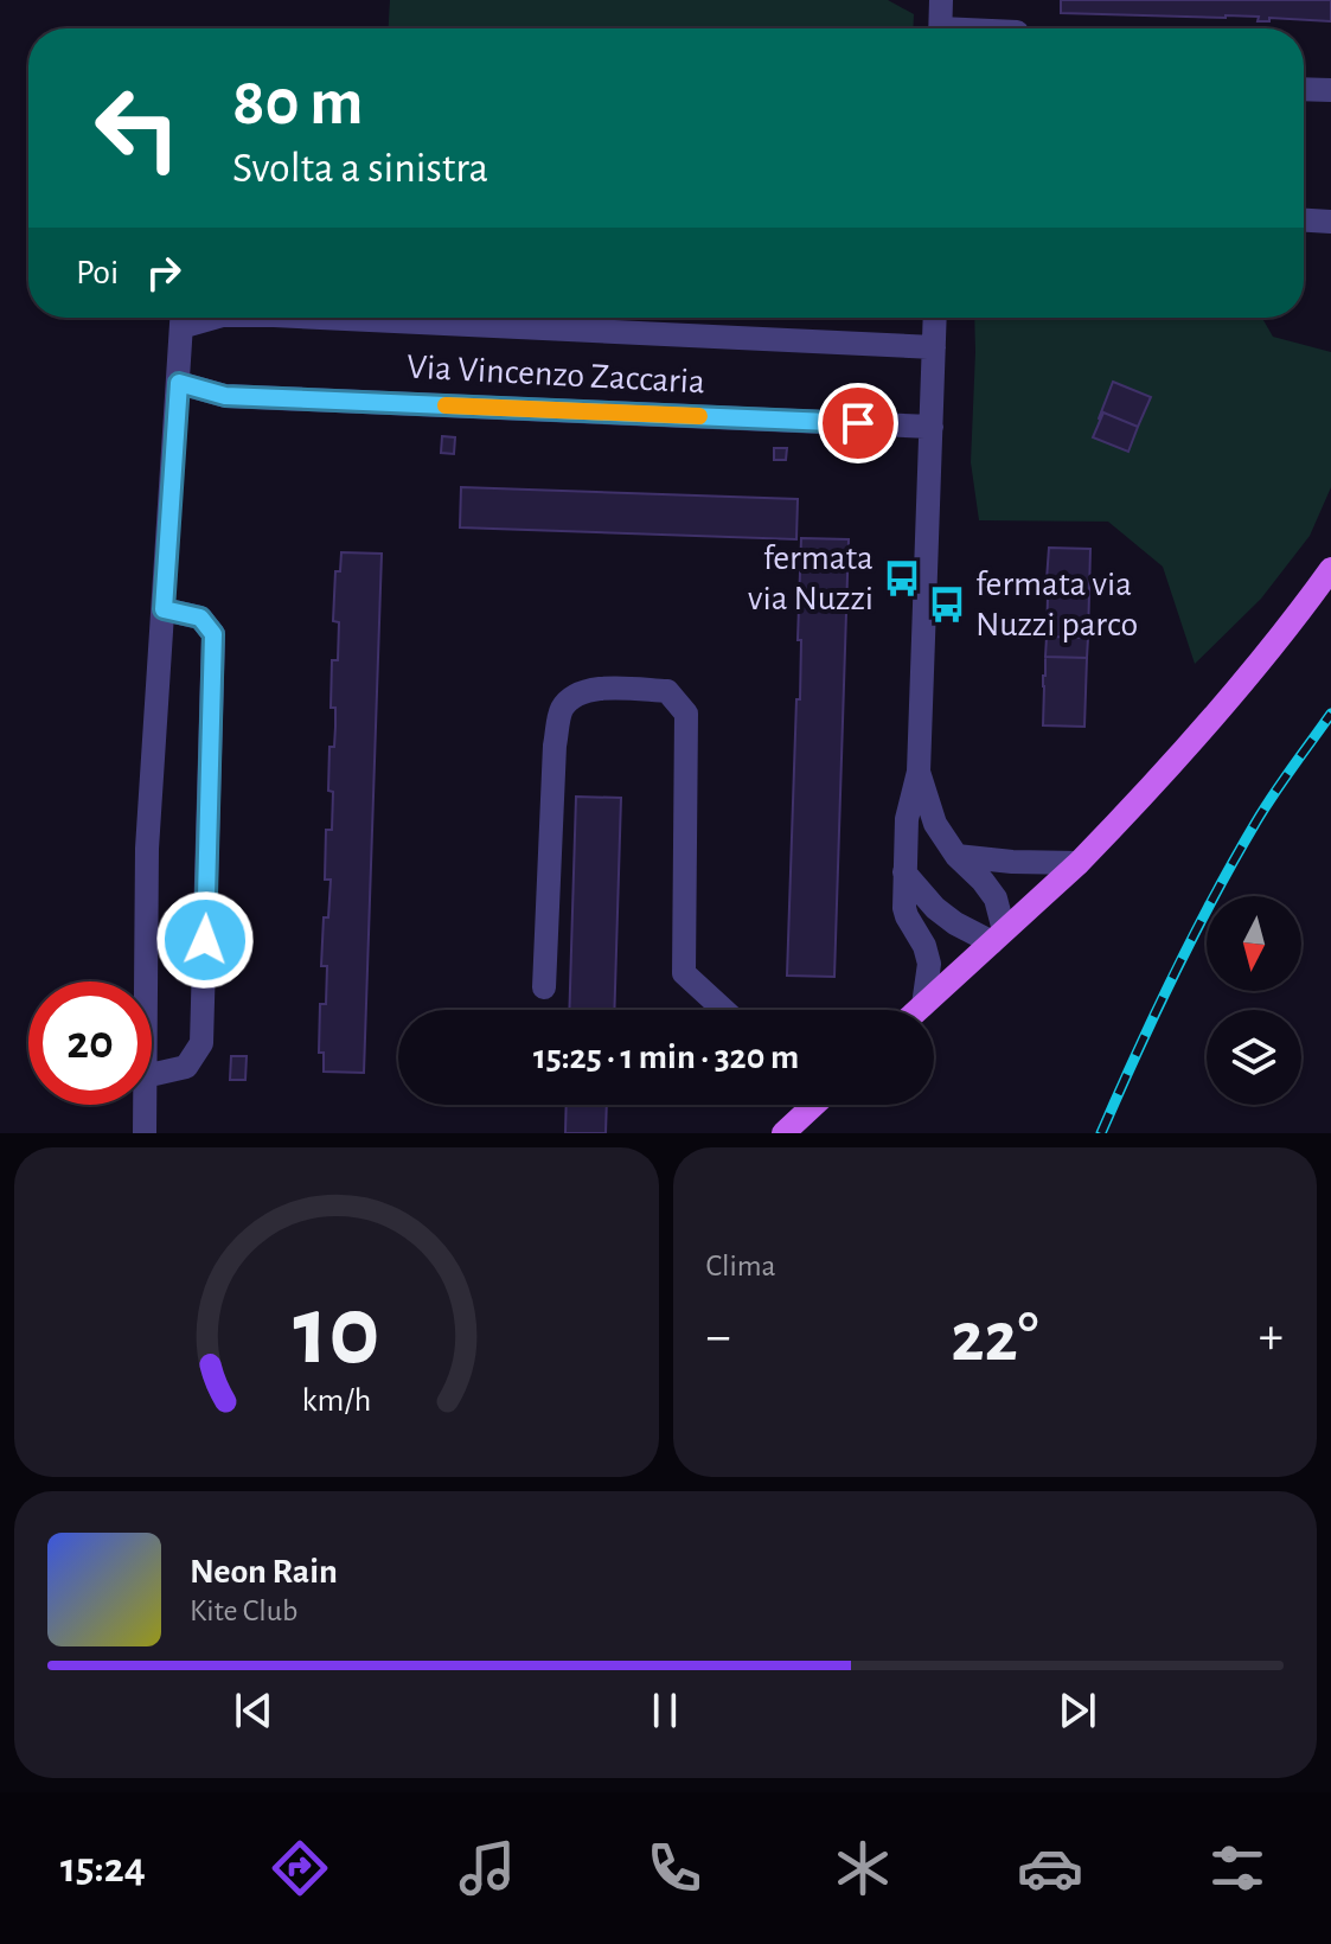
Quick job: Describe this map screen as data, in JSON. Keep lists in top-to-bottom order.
{
  "streets": {
    "street": ["Via Vincenzo Zaccaria"]
  },
  "places": {
    "bus stop": ["fermata via Nuzzi", "fermata via Nuzzi parco"]
  },
  "north": "bottom",
  "page": {
    "turn": ["80 m", "Svolta a sinistra"],
    "then": "Poi",
    "limit": "20",
    "trip": "15:25 · 1 min · 320 m",
    "tile": "Clima",
    "heat": ["−", "22°", "+"],
    "song": ["Neon Rain", "Kite Club"],
    "tabs": "15:24",
    "gauge": ["10", "km/h"]
  }
}
